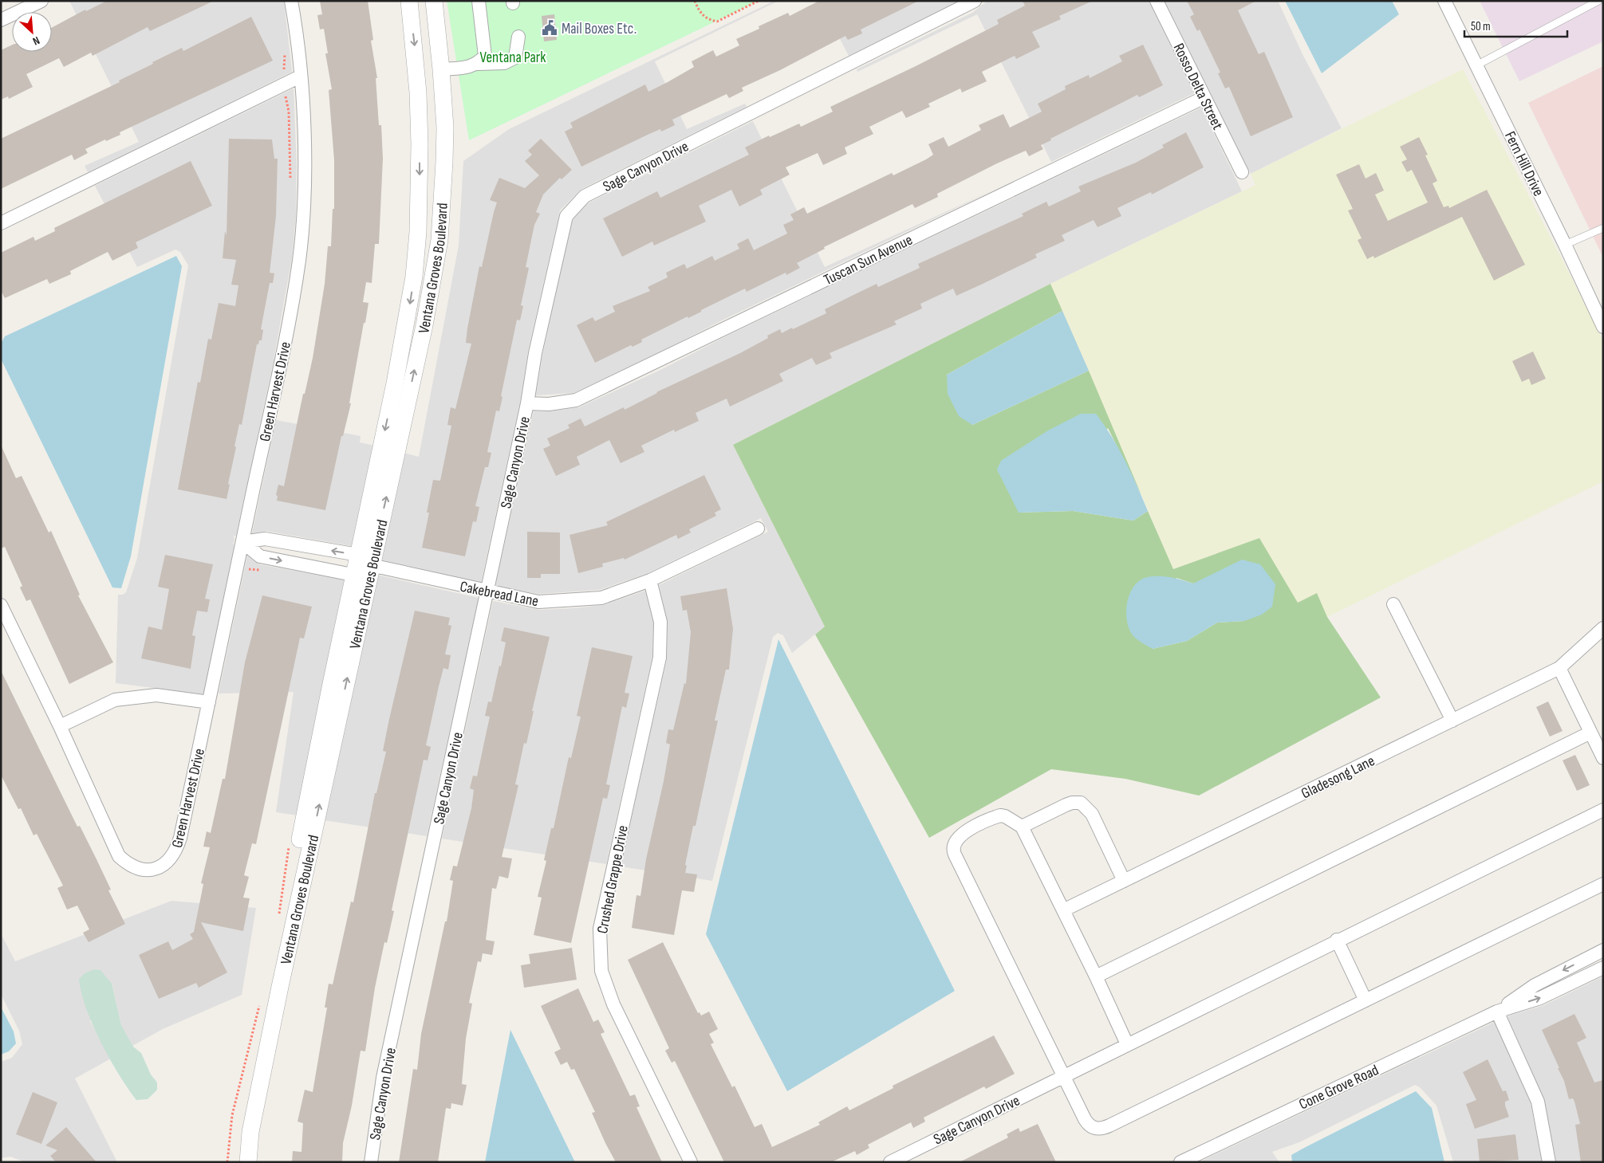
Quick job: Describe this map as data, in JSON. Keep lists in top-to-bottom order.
{
  "streets": {
    "street": [
      "Rosso Delta Street",
      "Fern Hill Drive",
      "Sage Canyon Drive",
      "Tuscan Sun Avenue",
      "Ventana Groves Boulevard",
      "Green Harvest Drive",
      "Cakebread Lane",
      "Gladesong Lane",
      "Crushed Grappe Drive",
      "Cone Grove Road"
    ]
  },
  "crossings": [
    ["Rosso Delta Street", "Tuscan Sun Avenue"],
    ["Sage Canyon Drive", "Tuscan Sun Avenue"],
    ["Sage Canyon Drive", "Cakebread Lane"],
    ["Ventana Groves Boulevard", "Cakebread Lane"],
    ["Cakebread Lane", "Crushed Grappe Drive"]
  ],
  "parks": ["Ventana Park"],
  "places": {
    "public building": ["Mail Boxes Etc."]
  },
  "scale_bar": "50 m",
  "north": "bottom right"
}
